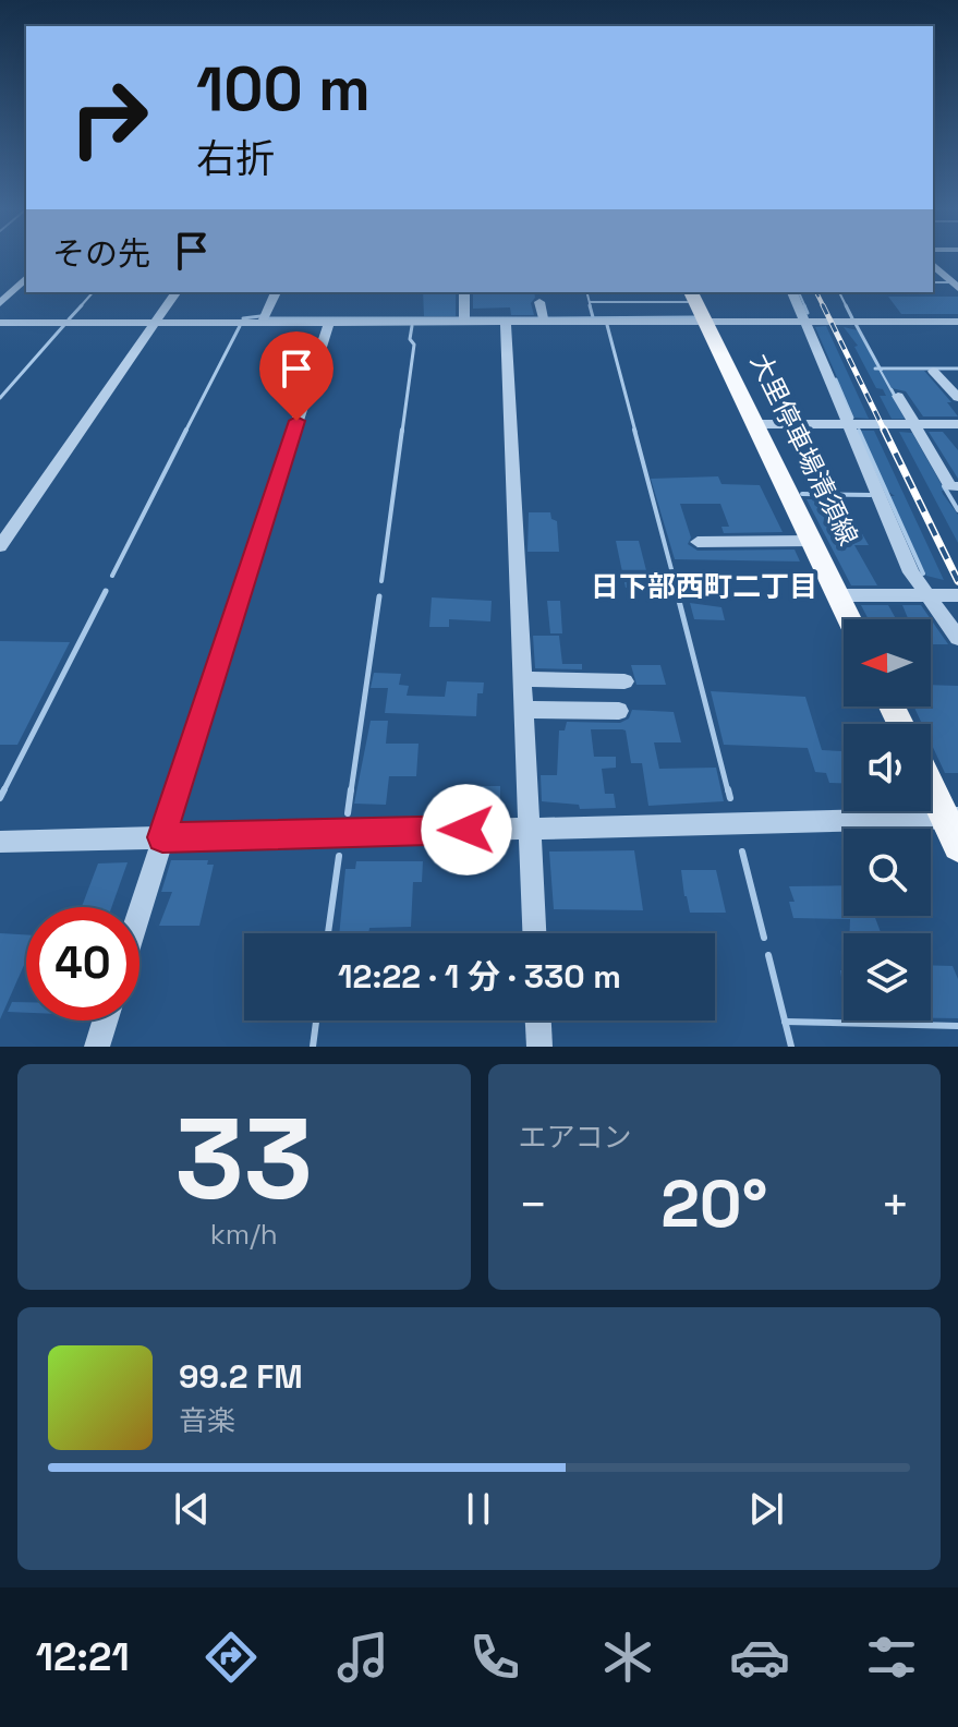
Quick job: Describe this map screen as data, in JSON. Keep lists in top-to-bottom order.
{
  "streets": {
    "main road": ["大里停車場清須線"]
  },
  "districts": ["日下部西町二丁目"],
  "north": "left",
  "page": {
    "turn": ["100 m", "右折"],
    "then": "その先",
    "limit": "40",
    "trip": "12:22 · 1 分 · 330 m",
    "tile": [
      ["33", "km/h"],
      "エアコン"
    ],
    "heat": ["−", "20°", "+"],
    "song": ["99.2 FM", "音楽"],
    "tabs": "12:21"
  }
}
